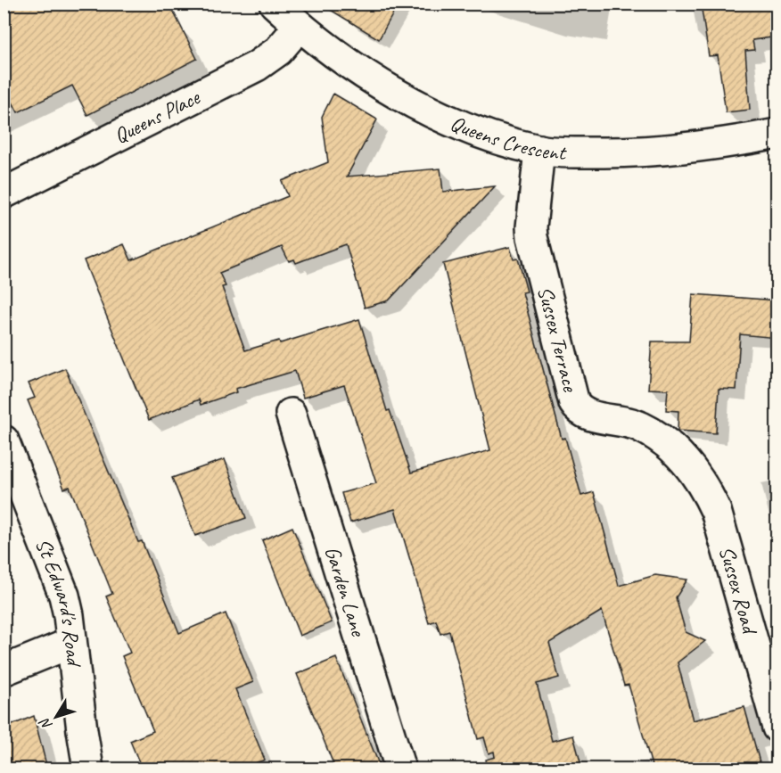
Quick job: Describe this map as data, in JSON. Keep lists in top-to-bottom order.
{
  "streets": {
    "street": [
      "Queens Place",
      "Queens Crescent",
      "Sussex Terrace",
      "Sussex Road",
      "Garden Lane",
      "St Edward's Road"
    ]
  },
  "crossings": [
    ["Queens Place", "Queens Crescent"],
    ["Queens Crescent", "Sussex Terrace"],
    ["Sussex Terrace", "Sussex Road"]
  ],
  "north": "bottom left"
}
